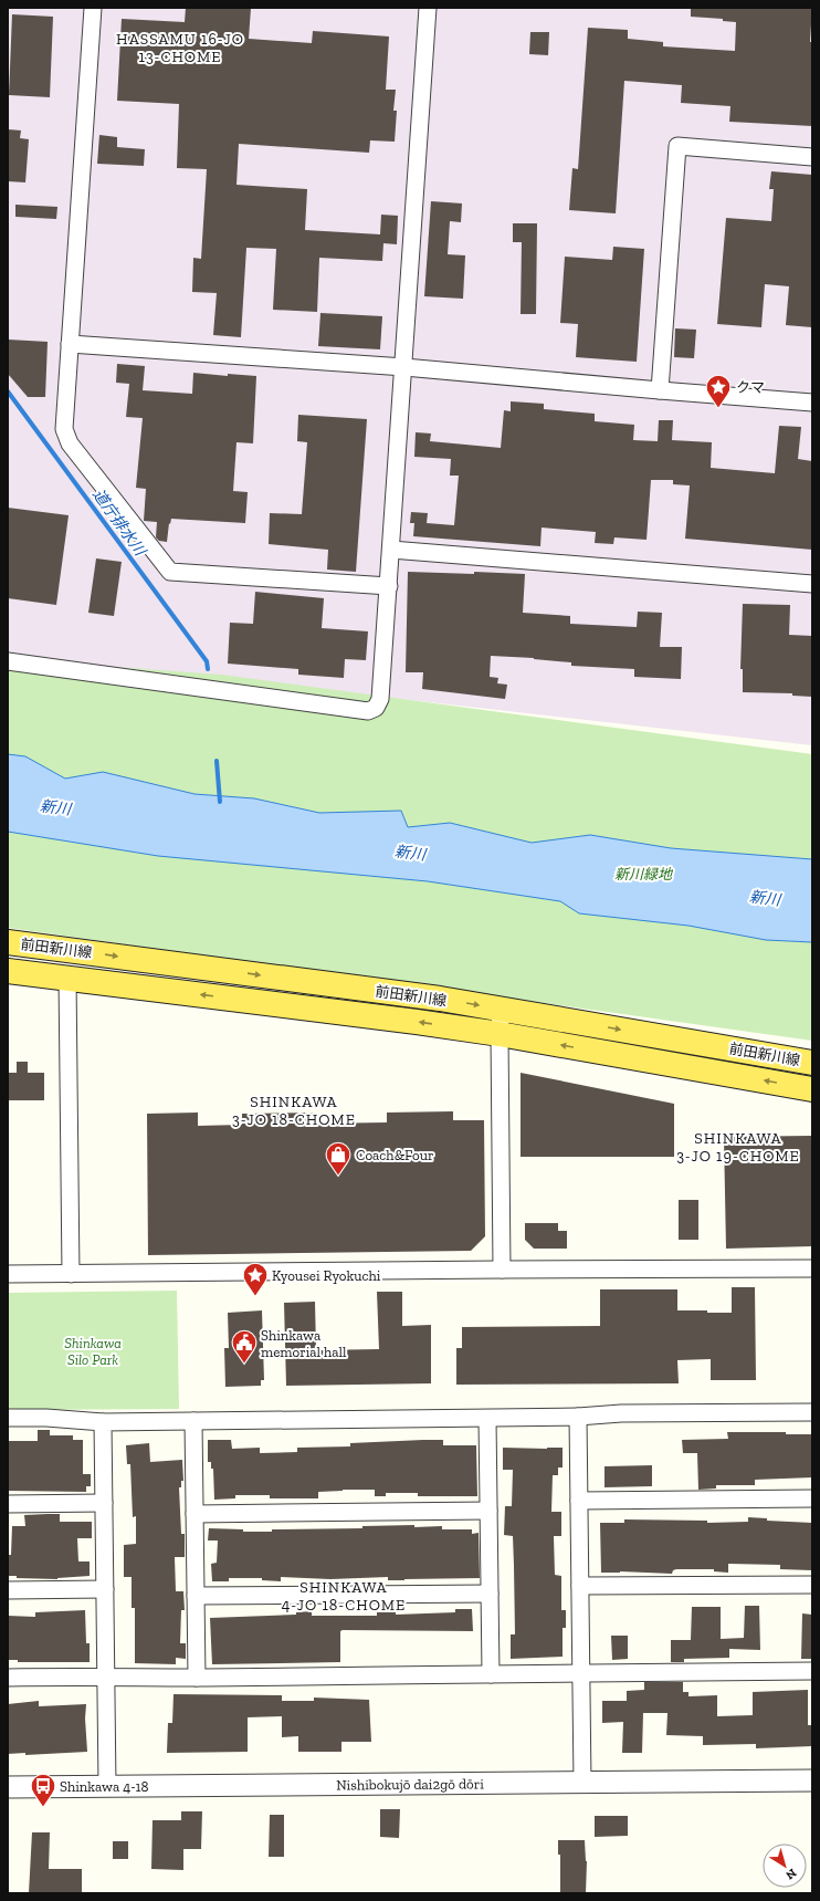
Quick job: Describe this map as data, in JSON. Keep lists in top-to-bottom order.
{
  "streets": {
    "main road": ["前田新川線"],
    "street": ["Nishibokujō dai2gō dōri"]
  },
  "districts": [
    "HASSAMU 16-JO 13-CHOME",
    "SHINKAWA 3-JO 18-CHOME",
    "SHINKAWA 3-JO 19-CHOME",
    "SHINKAWA 4-JO 18-CHOME"
  ],
  "water": ["道庁排水川", "新川"],
  "parks": ["新川緑地", "Shinkawa Silo Park"],
  "places": {
    "place": ["クマ", "Kyousei Ryokuchi"],
    "shop": ["Coach&Four"],
    "public building": ["Shinkawa memorial hall"],
    "bus stop": ["Shinkawa 4-18"]
  },
  "north": "bottom right"
}
